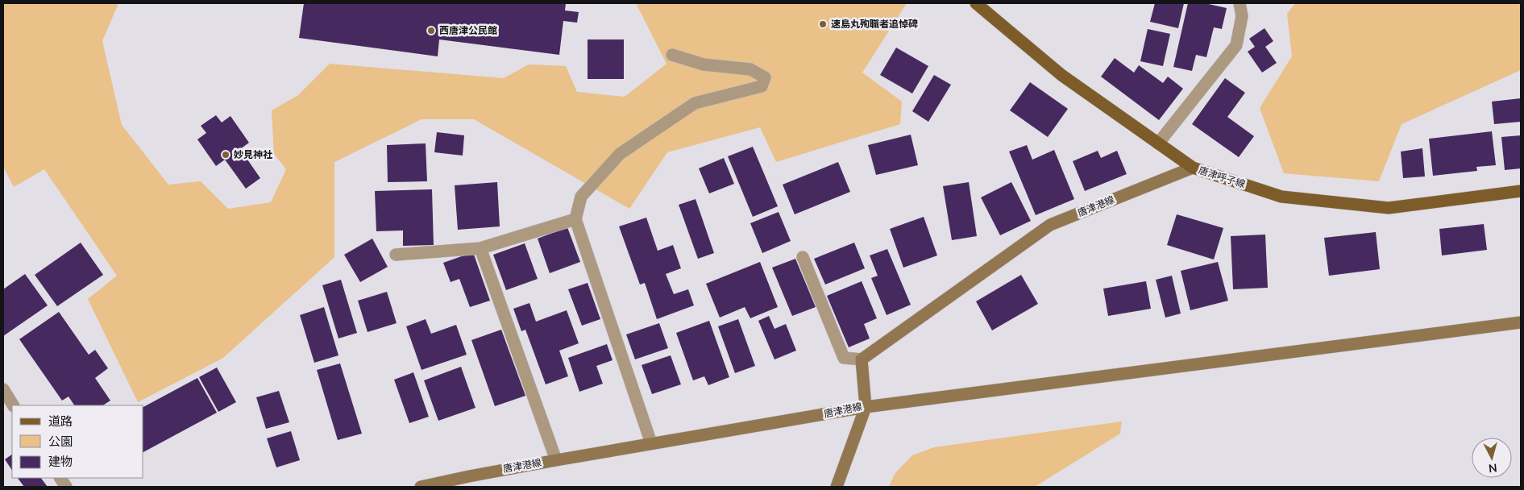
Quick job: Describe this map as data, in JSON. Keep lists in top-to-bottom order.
{
  "streets": {
    "main road": ["唐津呼子線", "唐津港線"]
  },
  "crossings": [
    ["唐津呼子線", "唐津港線"]
  ],
  "places": ["速島丸殉職者追悼碑", "西唐津公民館", "妙見神社"],
  "legend": ["道路", "公園", "建物"],
  "north": "bottom"
}
